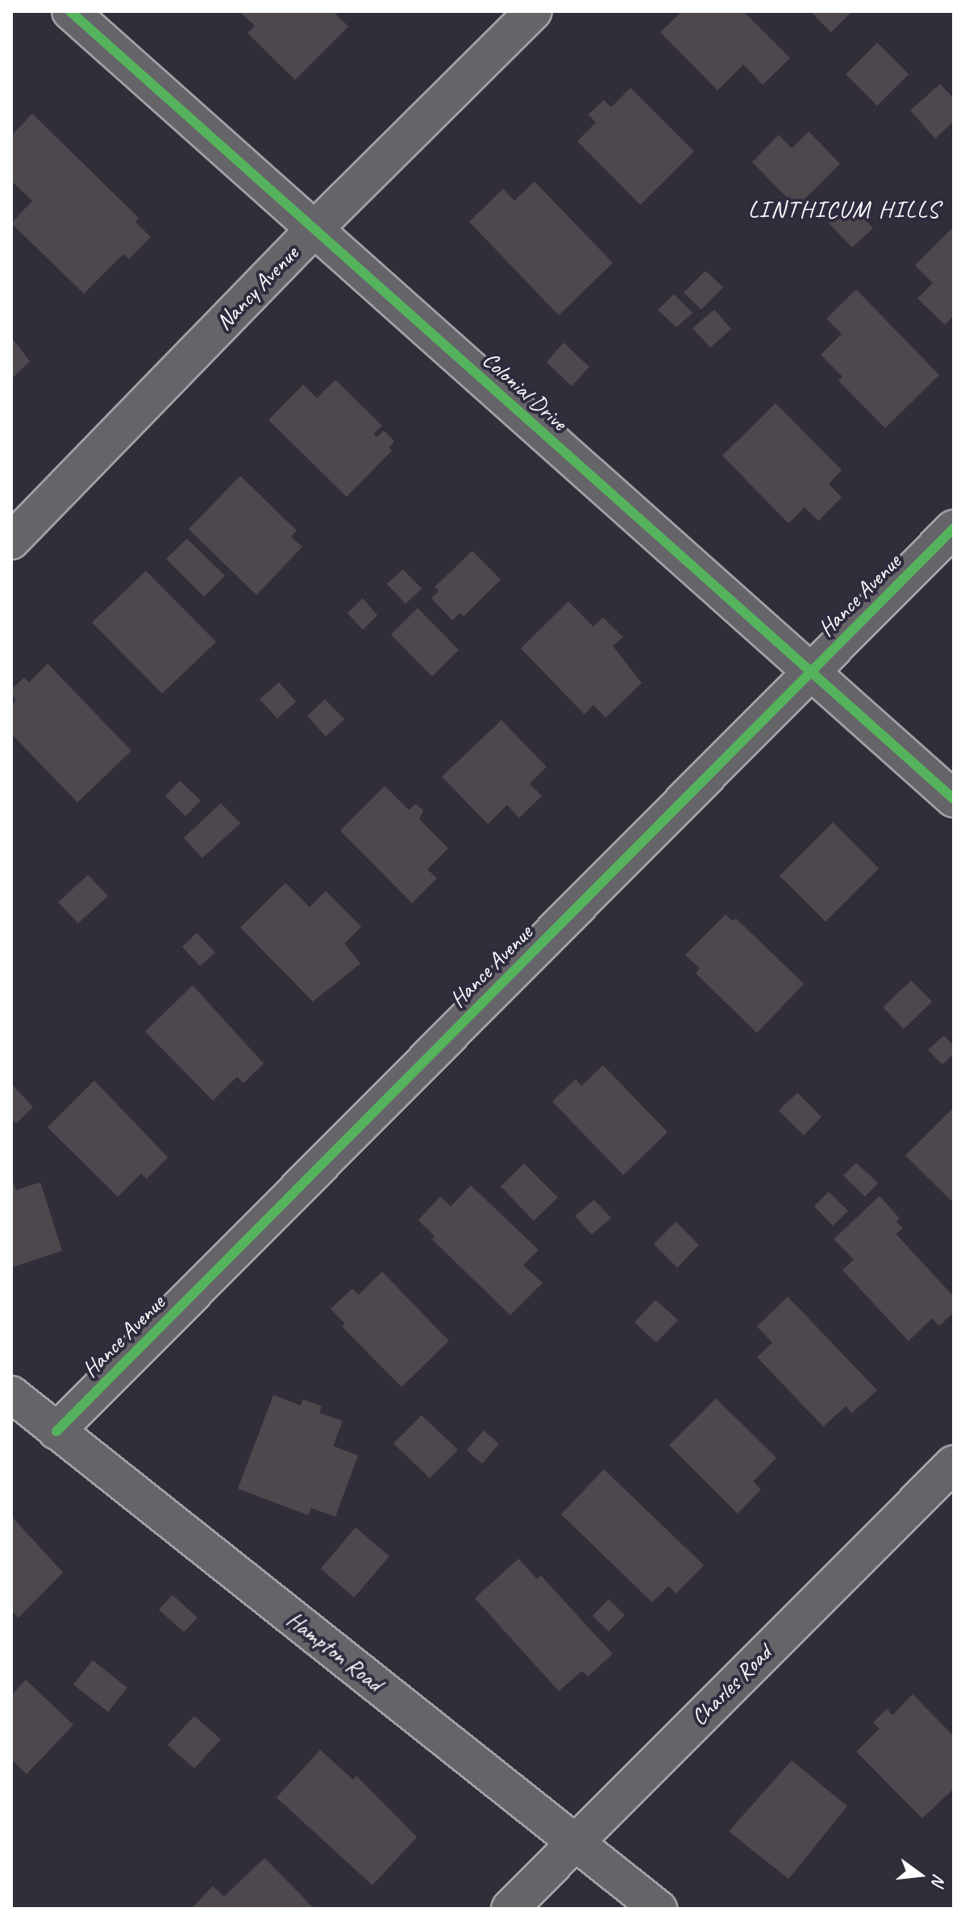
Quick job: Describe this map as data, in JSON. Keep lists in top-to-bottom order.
{
  "streets": {
    "street": [
      "Nancy Avenue",
      "Colonial Drive",
      "Hance Avenue",
      "Hampton Road",
      "Charles Road"
    ]
  },
  "crossings": [
    ["Nancy Avenue", "Colonial Drive"],
    ["Colonial Drive", "Hance Avenue"],
    ["Hance Avenue", "Hampton Road"],
    ["Hampton Road", "Charles Road"]
  ],
  "districts": ["LINTHICUM HILLS"],
  "north": "right"
}
